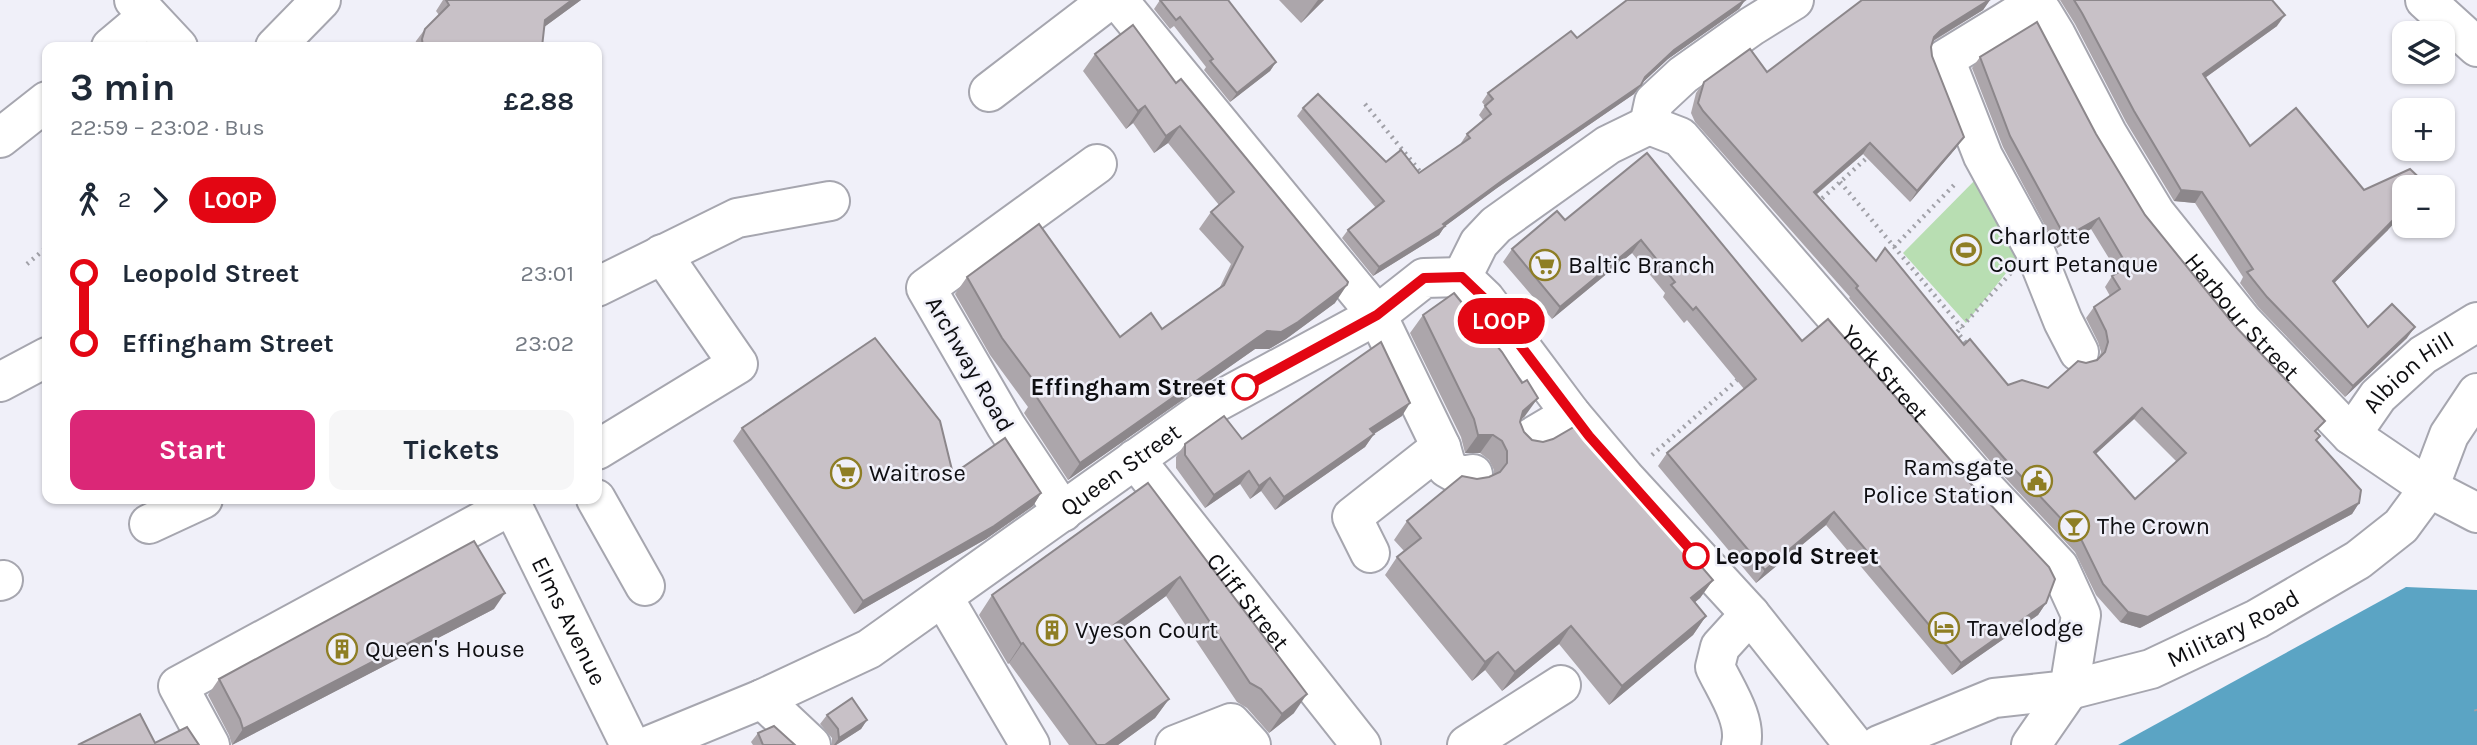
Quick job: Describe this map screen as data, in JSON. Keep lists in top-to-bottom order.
{
  "streets": {
    "street": [
      "Harbour Street",
      "Archway Road",
      "York Street",
      "Albion Hill",
      "Queen Street",
      "Cliff Street",
      "Elms Avenue",
      "Military Road"
    ]
  },
  "crossings": [
    ["Harbour Street", "Albion Hill"],
    ["Harbour Street", "Military Road"],
    ["Archway Road", "Queen Street"],
    ["York Street", "Military Road"],
    ["Queen Street", "Cliff Street"]
  ],
  "places": {
    "sports": ["Charlotte Court Petanque"],
    "supermarket": ["Baltic Branch", "Waitrose"],
    "other": ["Effingham Street", "Leopold Street"],
    "public building": ["Ramsgate Police Station"],
    "bar": ["The Crown"],
    "hotel": ["Travelodge"],
    "building": ["Vyeson Court", "Queen's House"]
  },
  "lines": ["bus line LOOP"],
  "page": {
    "on_map": "LOOP",
    "map_buttons": ["+", "−"],
    "heading": ["3 min", "22:59 – 23:02 · Bus", "£2.88"],
    "legs": ["2", "LOOP"],
    "list": [
      {
        "name": "Leopold Street",
        "value": "23:01"
      },
      {
        "name": "Effingham Street",
        "value": "23:02"
      }
    ],
    "buttons": ["Start", "Tickets"]
  }
}
